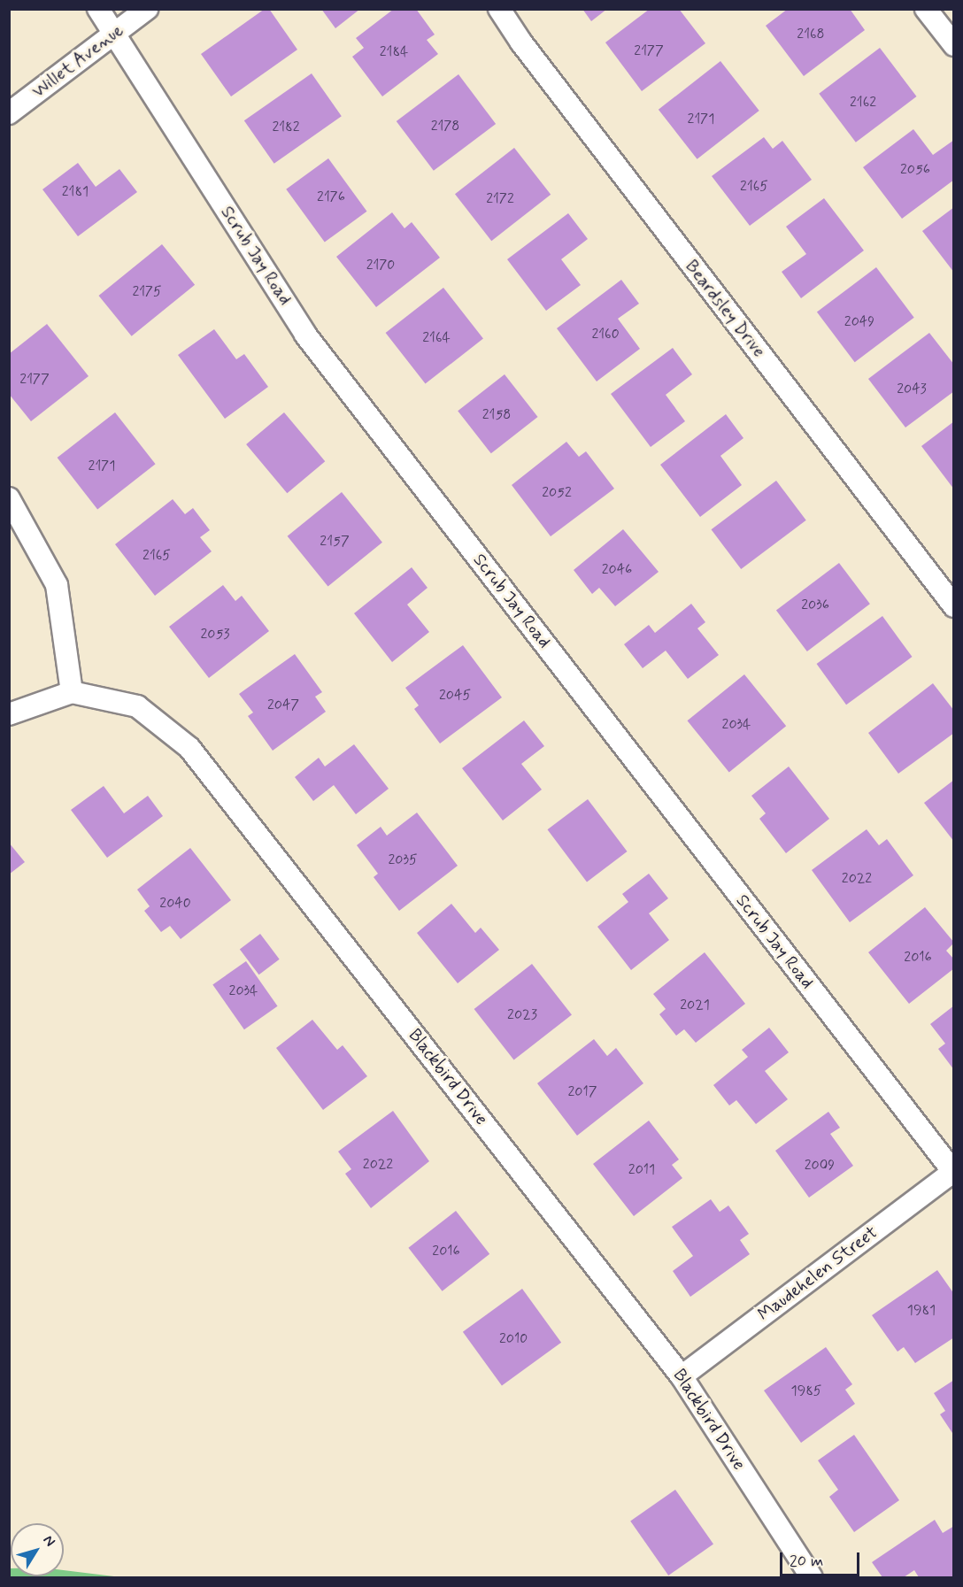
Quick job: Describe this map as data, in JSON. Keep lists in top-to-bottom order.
{
  "streets": {
    "street": [
      "Willet Avenue",
      "Scrub Jay Road",
      "Beardsley Drive",
      "Blackbird Drive",
      "Maudehelen Street"
    ]
  },
  "crossings": [
    ["Willet Avenue", "Scrub Jay Road"],
    ["Scrub Jay Road", "Maudehelen Street"],
    ["Blackbird Drive", "Maudehelen Street"]
  ],
  "house_numbers": [
    "2168",
    "2177",
    "2184",
    "2162",
    "2171",
    "2178",
    "2182",
    "2056",
    "2165",
    "2181",
    "2176",
    "2172",
    "2170",
    "2175",
    "2049",
    "2160",
    "2164",
    "2177",
    "2043",
    "2158",
    "2171",
    "2052",
    "2157",
    "2165",
    "2046",
    "2036",
    "2053",
    "2045",
    "2047",
    "2034",
    "2035",
    "2022",
    "2040",
    "2016",
    "2034",
    "2021",
    "2023",
    "2017",
    "2022",
    "2009",
    "2011",
    "2016",
    "1981",
    "2010",
    "1985"
  ],
  "scale_bar": "20 m",
  "north": "top right"
}
